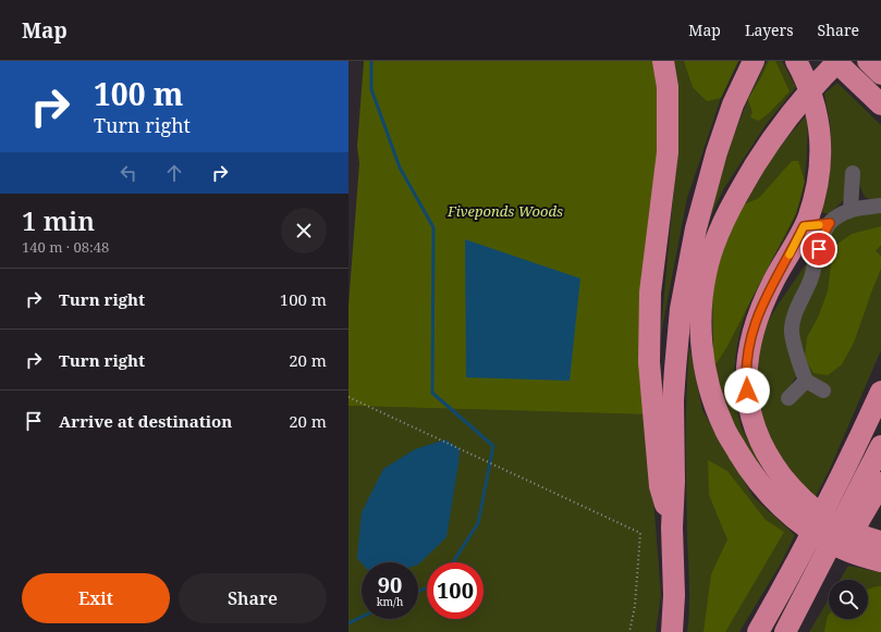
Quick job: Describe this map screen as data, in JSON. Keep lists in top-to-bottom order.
{
  "parks": ["Fiveponds Woods"],
  "page": {
    "header": "Map",
    "nav": ["Map", "Layers", "Share"],
    "turn": ["100 m", "Turn right"],
    "heading": ["1 min", "140 m · 08:48"],
    "list": [
      {
        "name": "Turn right",
        "value": "100 m"
      },
      {
        "name": "Turn right",
        "value": "20 m"
      },
      {
        "name": "Arrive at destination",
        "value": "20 m"
      }
    ],
    "speed": "90 km/h",
    "limit": "100",
    "buttons": ["Exit", "Share"]
  }
}
